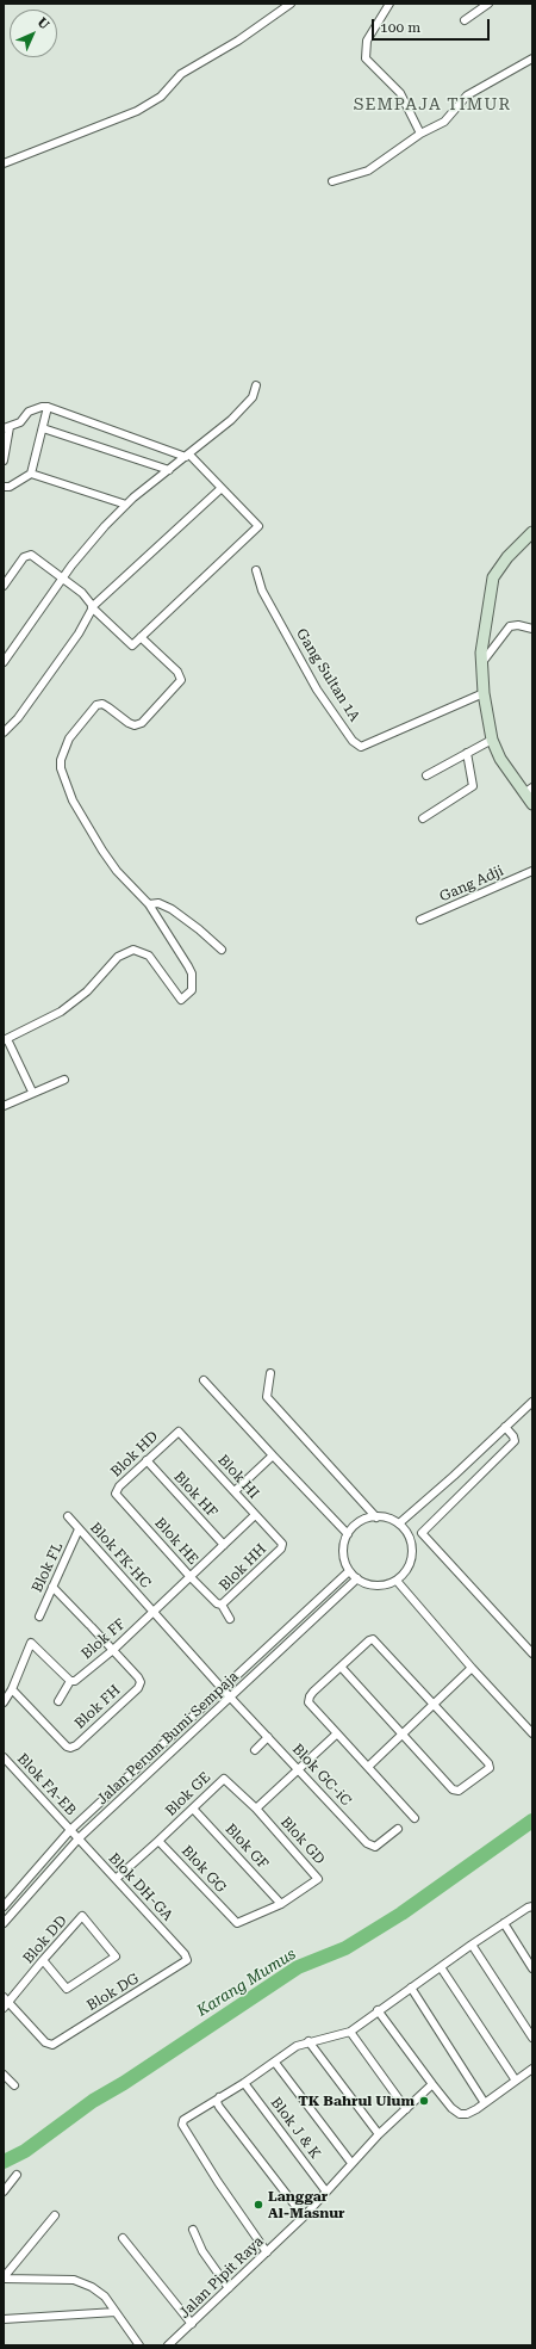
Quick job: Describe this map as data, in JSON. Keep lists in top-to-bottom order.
{
  "streets": {
    "street": [
      "Gang Sultan 1A",
      "Gang Adji",
      "Blok HD",
      "Blok HI",
      "Blok HF",
      "Blok HE",
      "Blok FK-HC",
      "Blok FL",
      "Blok HH",
      "Blok FF",
      "Blok FH",
      "Jalan Perum Bumi Sempaja",
      "Blok GC-iC",
      "Blok FA-EB",
      "Blok GE",
      "Blok GD",
      "Blok GF",
      "Blok GG",
      "Blok DH-GA",
      "Blok DD",
      "Blok DG",
      "Blok J & K",
      "Jalan Pipit Raya"
    ]
  },
  "crossings": [
    ["Blok HD", "Blok HI"],
    ["Blok HD", "Blok HF"],
    ["Blok HD", "Blok HE"],
    ["Blok HI", "Blok HH"],
    ["Blok HI", "Blok FF"],
    ["Blok HF", "Blok FF"],
    ["Blok HE", "Blok HH"],
    ["Blok HE", "Blok FF"],
    ["Blok FK-HC", "Blok FL"],
    ["Blok FK-HC", "Blok FF"],
    ["Blok FK-HC", "Jalan Perum Bumi Sempaja"],
    ["Blok FK-HC", "Blok GC-iC"],
    ["Blok FF", "Blok FH"],
    ["Jalan Perum Bumi Sempaja", "Blok GC-iC"],
    ["Jalan Perum Bumi Sempaja", "Blok FA-EB"],
    ["Jalan Perum Bumi Sempaja", "Blok DH-GA"],
    ["Blok FA-EB", "Blok DH-GA"],
    ["Blok GE", "Blok GD"],
    ["Blok GE", "Blok GF"],
    ["Blok GE", "Blok GG"],
    ["Blok GD", "Blok GF"],
    ["Blok GD", "Blok GG"],
    ["Blok GF", "Blok GG"],
    ["Blok DH-GA", "Blok DG"],
    ["Blok DD", "Blok DG"],
    ["Blok J & K", "Jalan Pipit Raya"]
  ],
  "districts": ["SEMPAJA TIMUR"],
  "water": ["Karang Mumus"],
  "places": ["TK Bahrul Ulum", "Langgar Al-Masnur"],
  "scale_bar": "100 m",
  "north": "top right"
}
